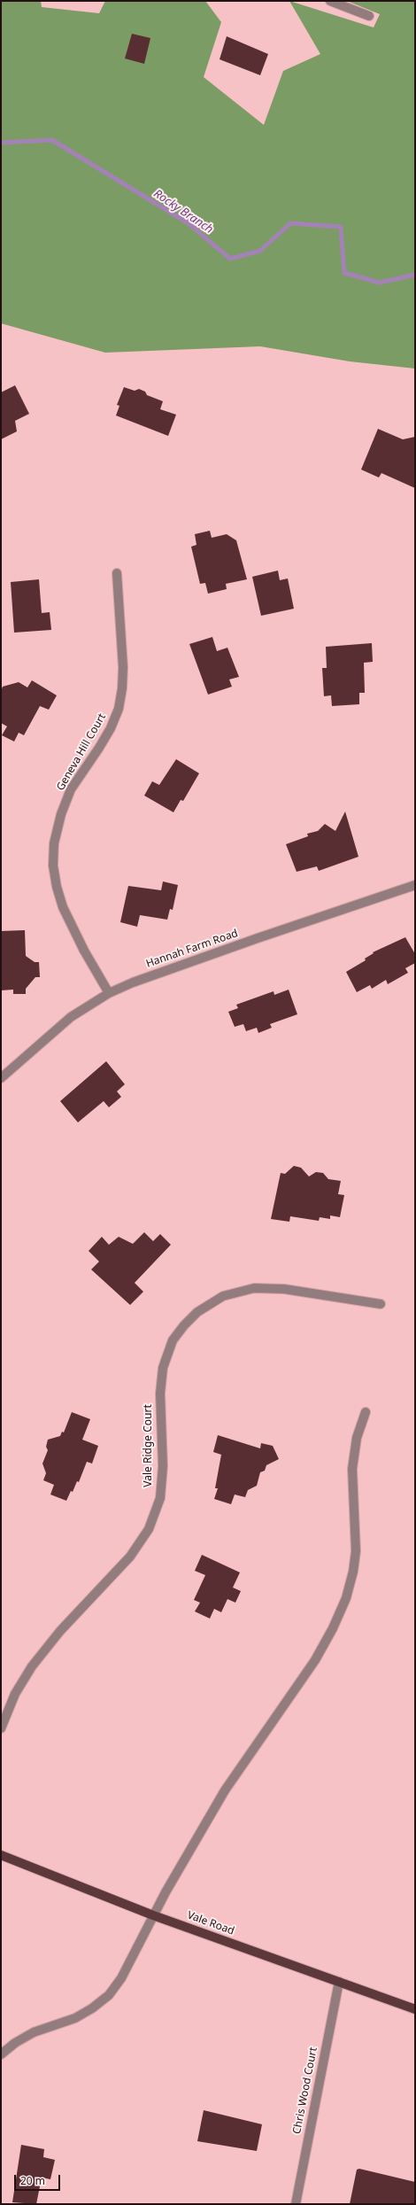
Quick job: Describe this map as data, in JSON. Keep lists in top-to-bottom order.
{
  "streets": {
    "main road": ["Vale Road"],
    "street": [
      "Geneva Hill Court",
      "Hannah Farm Road",
      "Vale Ridge Court",
      "Chris Wood Court"
    ]
  },
  "crossings": [
    ["Geneva Hill Court", "Hannah Farm Road"],
    ["Vale Road", "Chris Wood Court"]
  ],
  "water": ["Rocky Branch"],
  "scale_bar": "20 m"
}
